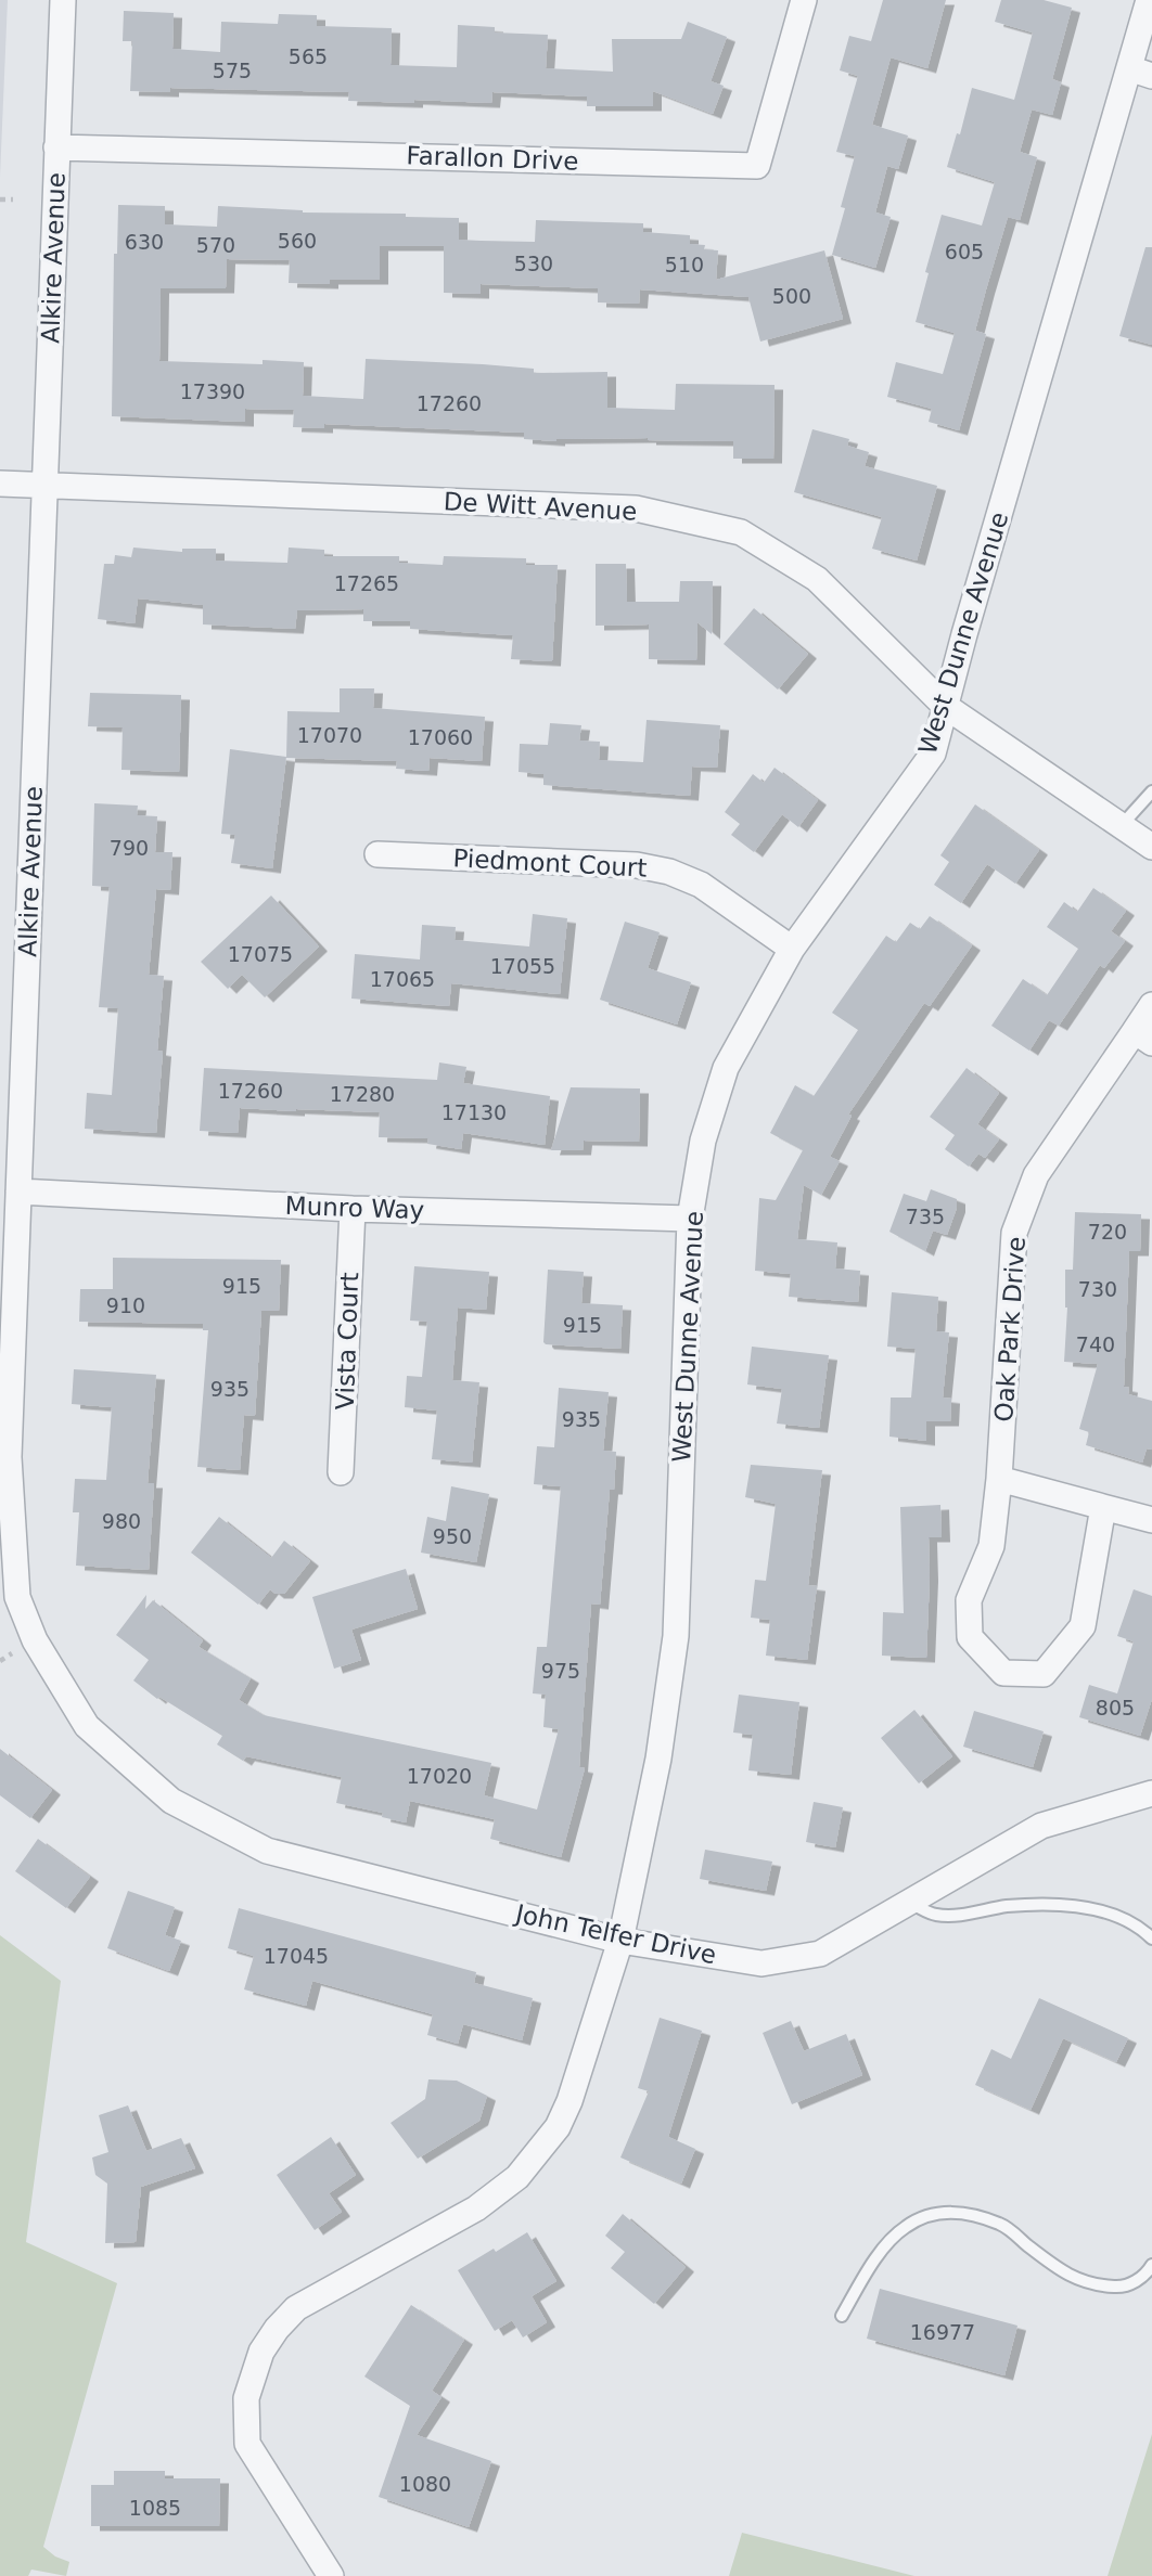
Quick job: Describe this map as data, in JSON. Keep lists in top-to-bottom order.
{
  "streets": {
    "street": [
      "Farallon Drive",
      "Alkire Avenue",
      "De Witt Avenue",
      "West Dunne Avenue",
      "Piedmont Court",
      "Munro Way",
      "Oak Park Drive",
      "Vista Court",
      "John Telfer Drive"
    ]
  },
  "crossings": [
    ["Farallon Drive", "Alkire Avenue"],
    ["Alkire Avenue", "De Witt Avenue"],
    ["Alkire Avenue", "Munro Way"],
    ["Alkire Avenue", "John Telfer Drive"],
    ["De Witt Avenue", "West Dunne Avenue"],
    ["West Dunne Avenue", "Piedmont Court"],
    ["West Dunne Avenue", "Munro Way"],
    ["West Dunne Avenue", "John Telfer Drive"],
    ["Munro Way", "Vista Court"]
  ],
  "house_numbers": [
    "565",
    "575",
    "560",
    "630",
    "570",
    "605",
    "530",
    "510",
    "500",
    "17390",
    "17260",
    "17265",
    "17070",
    "17060",
    "790",
    "17075",
    "17055",
    "17065",
    "17260",
    "17280",
    "17130",
    "735",
    "720",
    "915",
    "730",
    "910",
    "915",
    "740",
    "935",
    "935",
    "980",
    "950",
    "975",
    "805",
    "17020",
    "17045",
    "16977",
    "1080",
    "1085"
  ]
}
